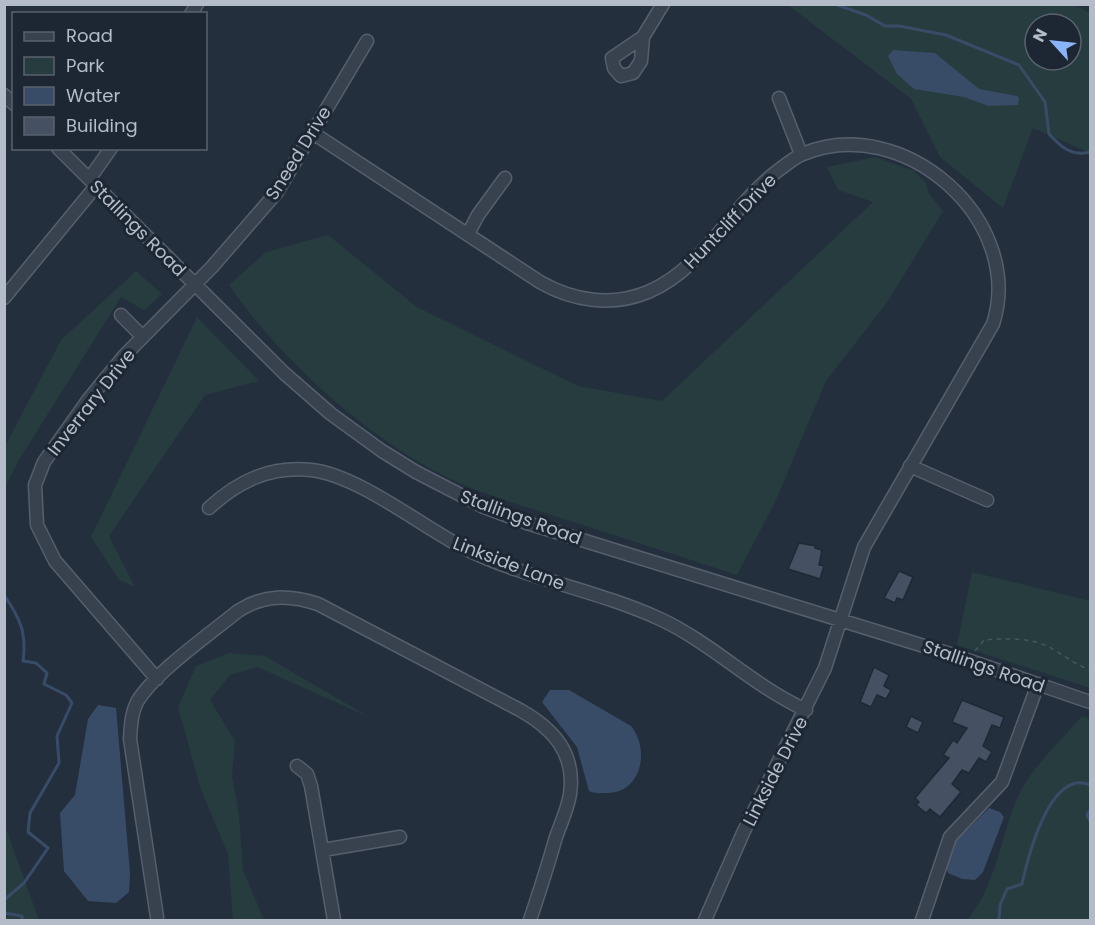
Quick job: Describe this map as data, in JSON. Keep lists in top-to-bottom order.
{
  "streets": {
    "street": [
      "Sneed Drive",
      "Huntcliff Drive",
      "Stallings Road",
      "Inverrary Drive",
      "Linkside Lane",
      "Linkside Drive"
    ]
  },
  "crossings": [
    ["Sneed Drive", "Huntcliff Drive"],
    ["Sneed Drive", "Stallings Road"],
    ["Sneed Drive", "Inverrary Drive"],
    ["Huntcliff Drive", "Stallings Road"],
    ["Huntcliff Drive", "Linkside Drive"],
    ["Stallings Road", "Inverrary Drive"],
    ["Stallings Road", "Linkside Drive"],
    ["Linkside Lane", "Linkside Drive"]
  ],
  "legend": [
    "Road",
    "Park",
    "Water",
    "Building"
  ],
  "north": "top left"
}
